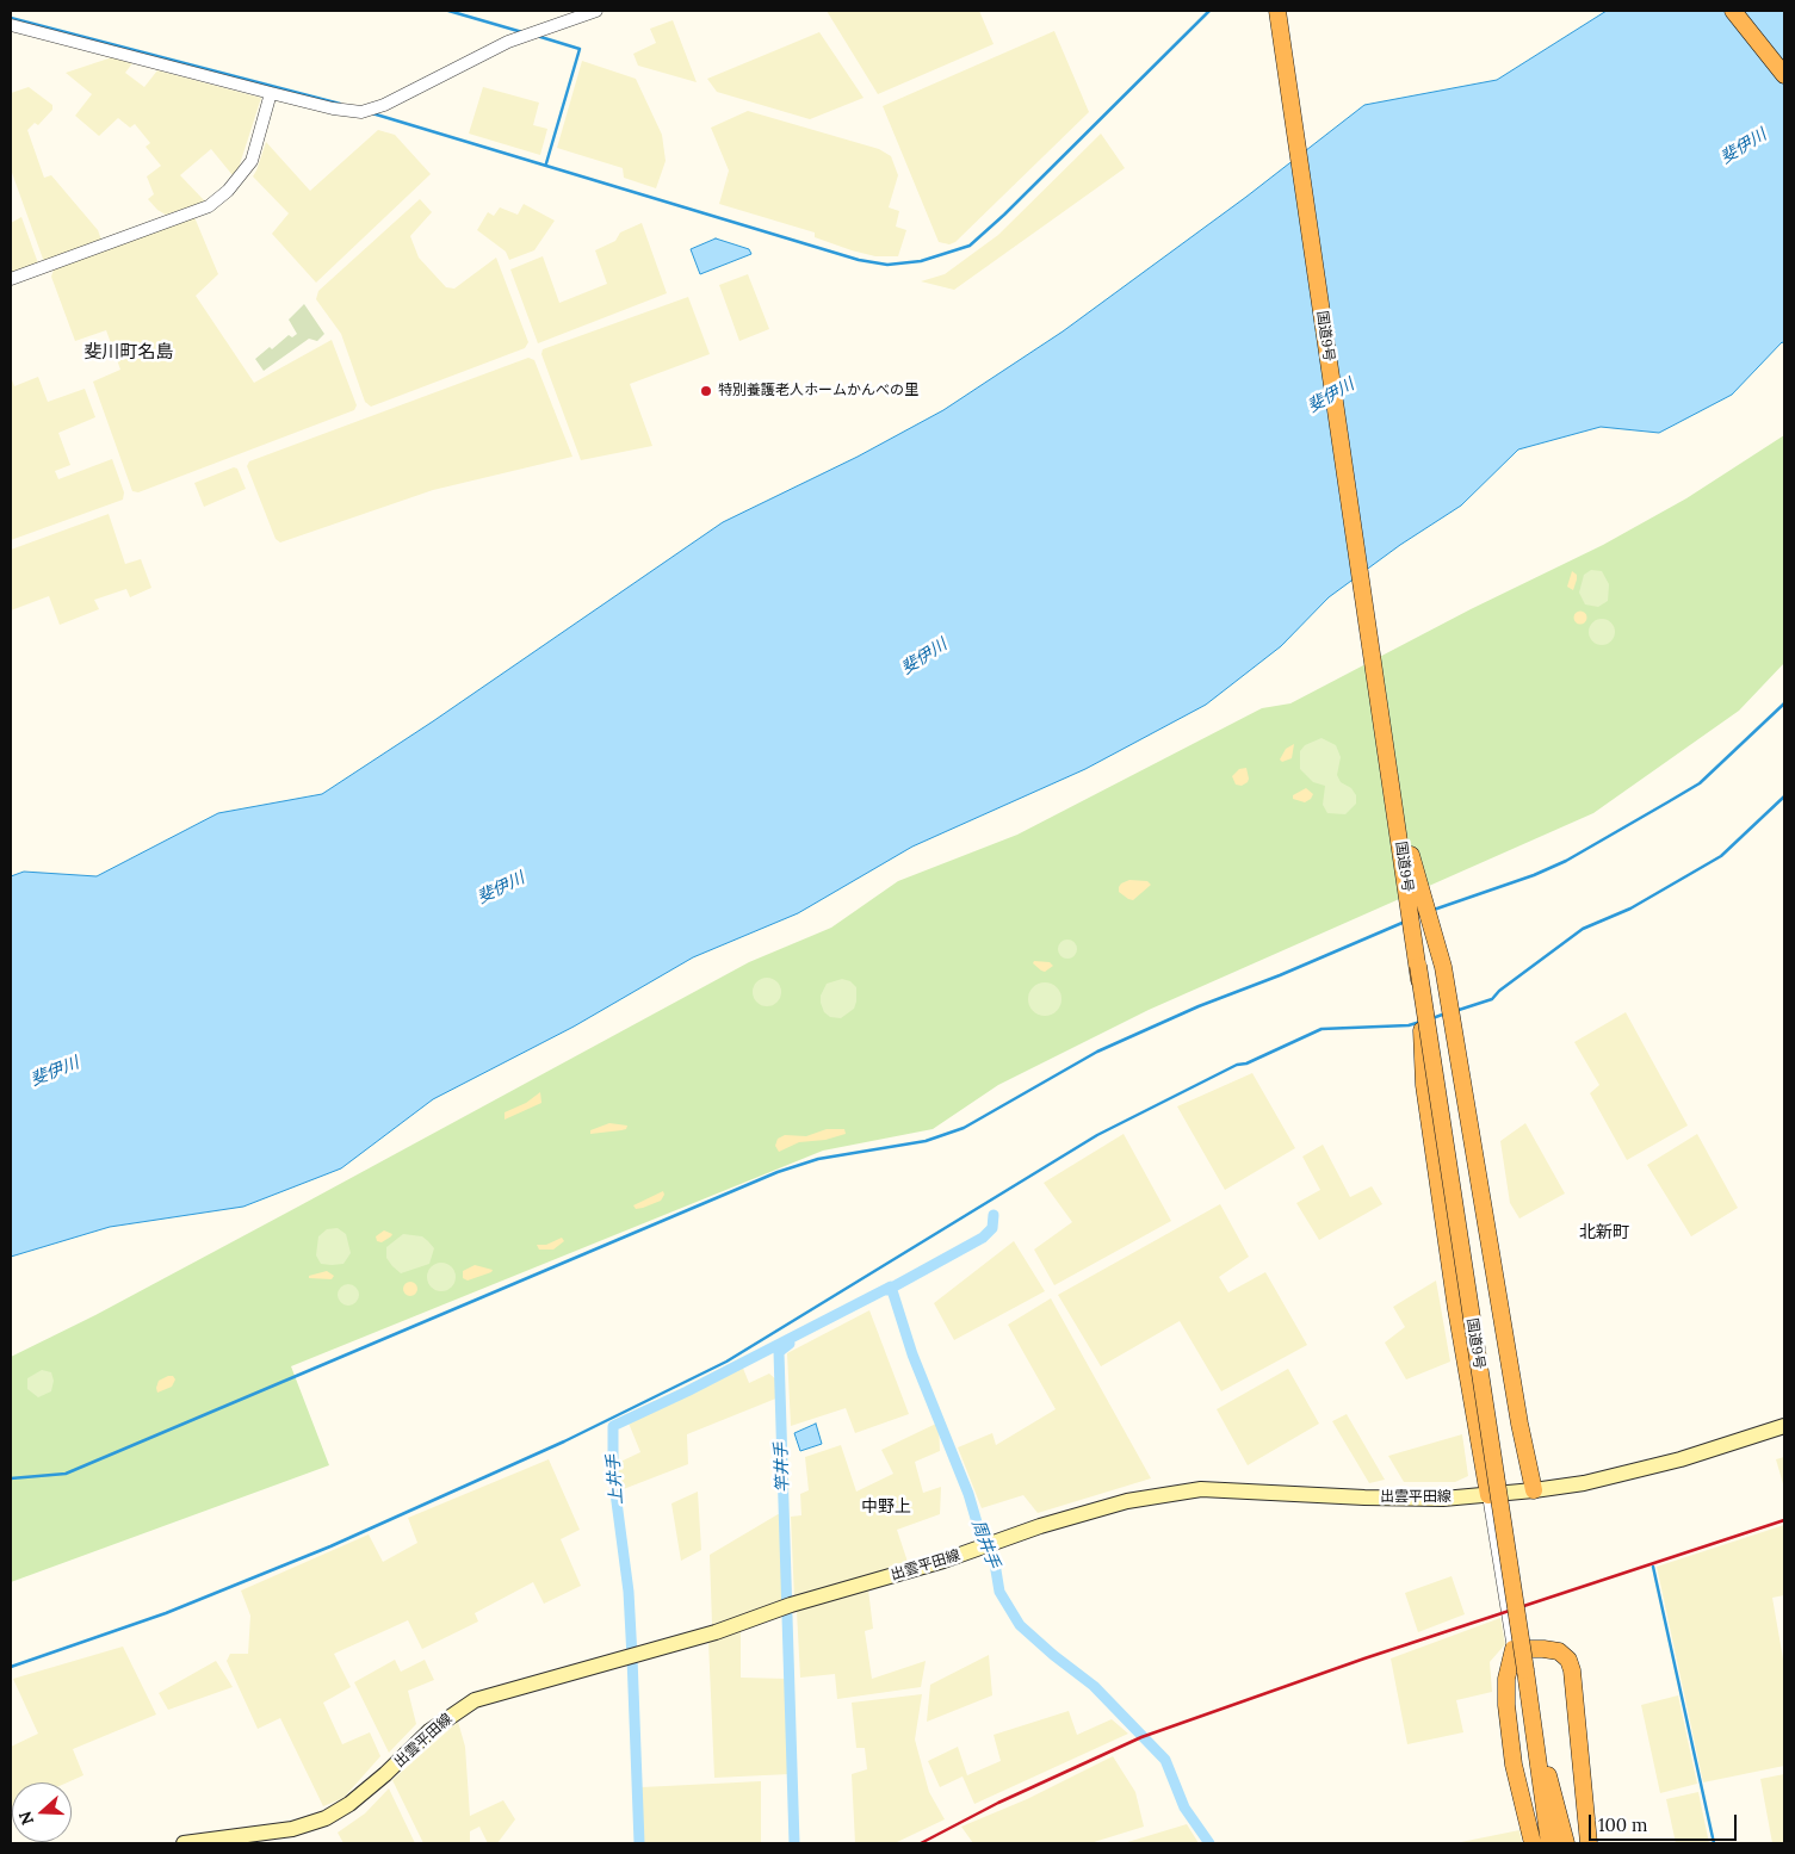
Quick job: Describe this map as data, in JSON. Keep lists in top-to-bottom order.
{
  "streets": {
    "highway": ["国道9号"],
    "main road": ["出雲平田線"]
  },
  "districts": ["斐川町名島", "北新町", "中野上"],
  "water": [
    "斐伊川",
    "竿井手",
    "上井手",
    "周井手"
  ],
  "places": ["特別養護老人ホームかんべの里"],
  "scale_bar": "100 m",
  "north": "left"
}
